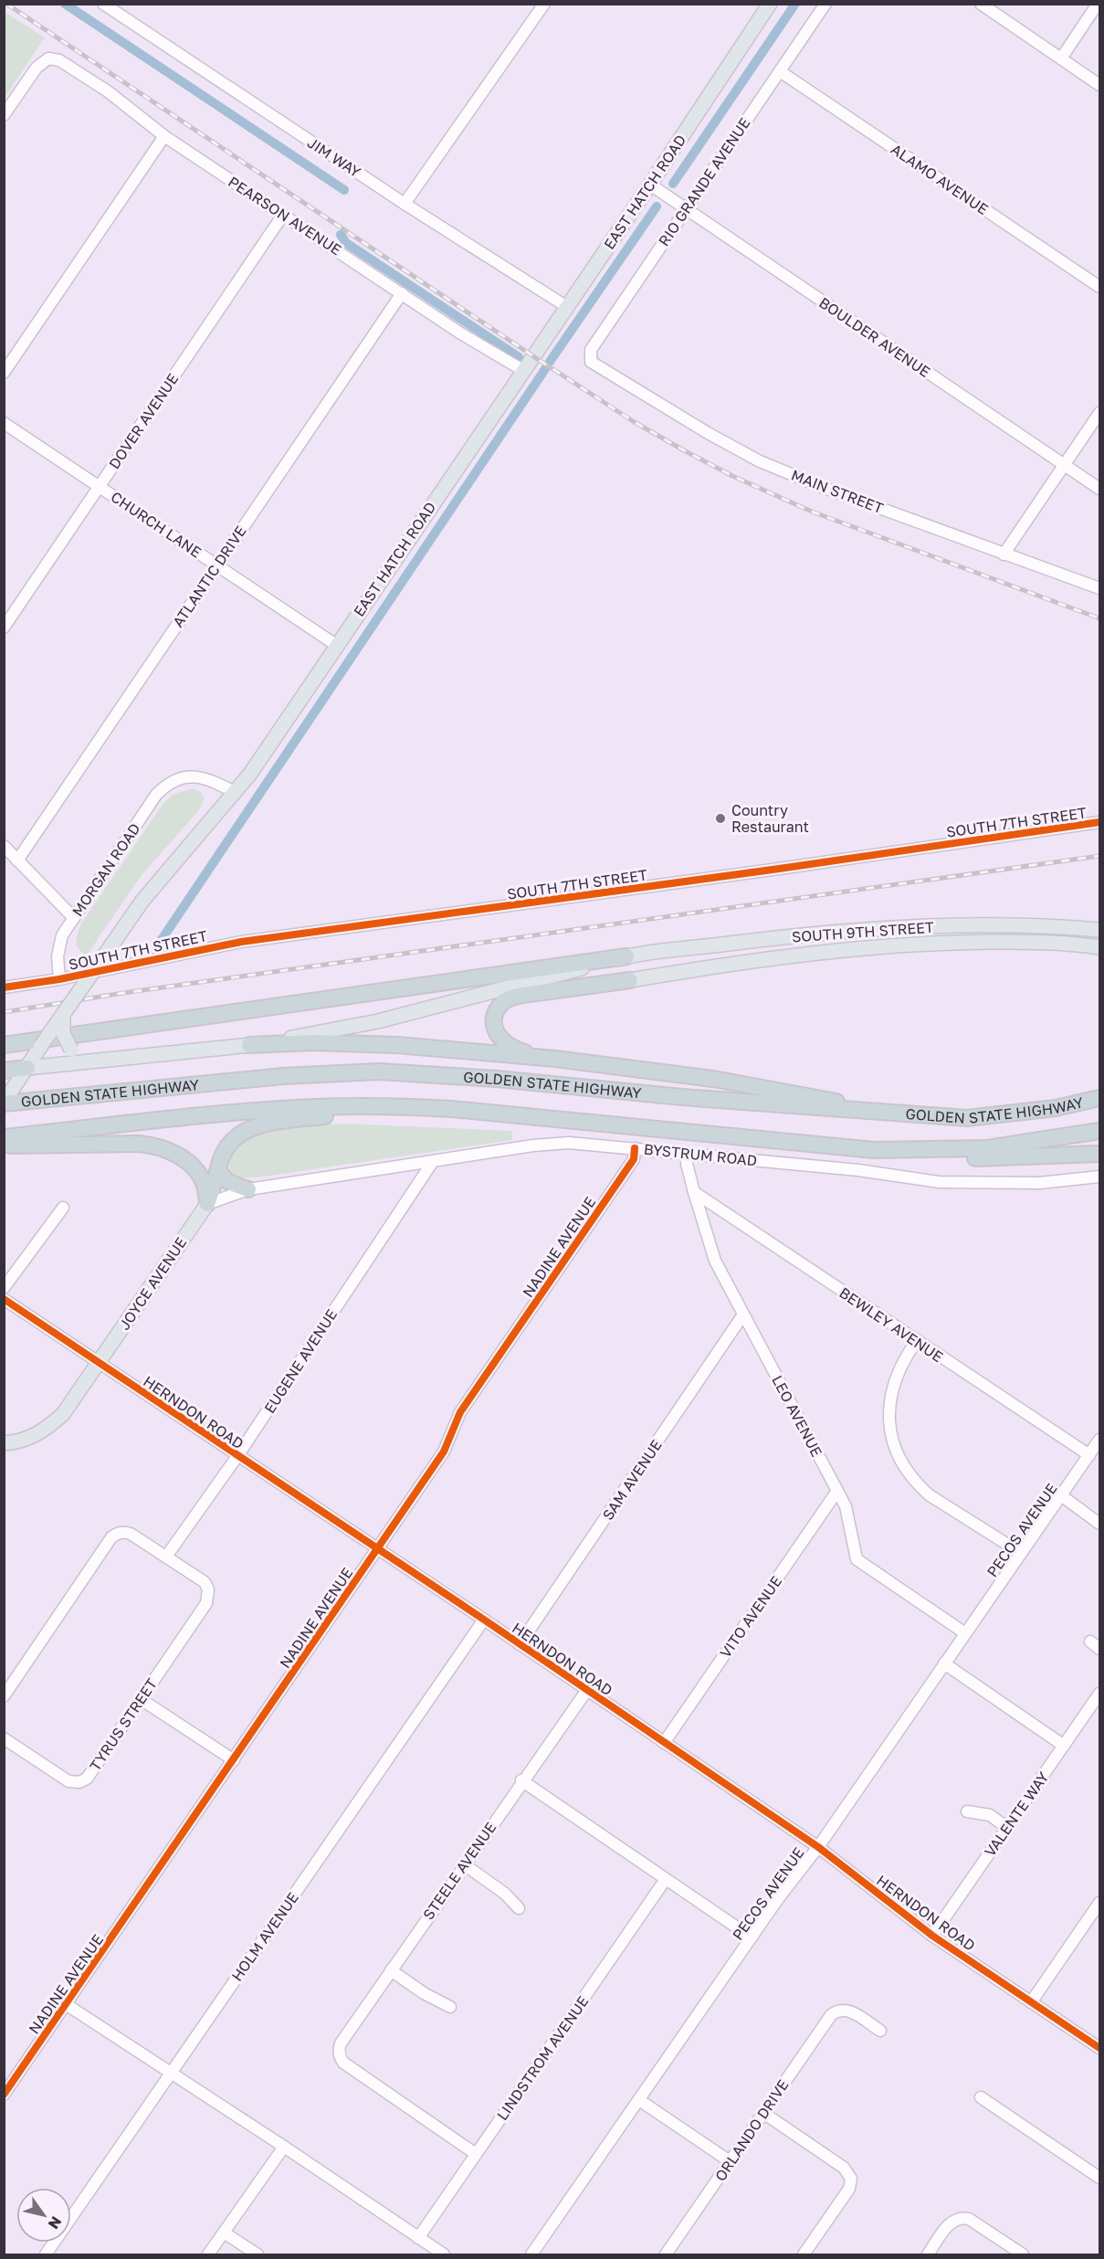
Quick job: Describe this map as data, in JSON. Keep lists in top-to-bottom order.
{
  "streets": {
    "highway": ["GOLDEN STATE HIGHWAY"],
    "main road": ["EAST HATCH ROAD", "SOUTH 9TH STREET", "JOYCE AVENUE"],
    "street": [
      "JIM WAY",
      "ALAMO AVENUE",
      "RIO GRANDE AVENUE",
      "PEARSON AVENUE",
      "BOULDER AVENUE",
      "DOVER AVENUE",
      "MAIN STREET",
      "CHURCH LANE",
      "ATLANTIC DRIVE",
      "SOUTH 7TH STREET",
      "MORGAN ROAD",
      "BYSTRUM ROAD",
      "NADINE AVENUE",
      "BEWLEY AVENUE",
      "EUGENE AVENUE",
      "HERNDON ROAD",
      "LEO AVENUE",
      "SAM AVENUE",
      "PECOS AVENUE",
      "VITO AVENUE",
      "TYRUS STREET",
      "VALENTE WAY",
      "STEELE AVENUE",
      "HOLM AVENUE",
      "LINDSTROM AVENUE",
      "ORLANDO DRIVE"
    ]
  },
  "crossings": [
    ["JIM WAY", "EAST HATCH ROAD"],
    ["ALAMO AVENUE", "RIO GRANDE AVENUE"],
    ["RIO GRANDE AVENUE", "BOULDER AVENUE"],
    ["RIO GRANDE AVENUE", "MAIN STREET"],
    ["EAST HATCH ROAD", "PEARSON AVENUE"],
    ["EAST HATCH ROAD", "BOULDER AVENUE"],
    ["EAST HATCH ROAD", "CHURCH LANE"],
    ["EAST HATCH ROAD", "MORGAN ROAD"],
    ["EAST HATCH ROAD", "SOUTH 9TH STREET"],
    ["EAST HATCH ROAD", "GOLDEN STATE HIGHWAY"],
    ["PEARSON AVENUE", "DOVER AVENUE"],
    ["PEARSON AVENUE", "ATLANTIC DRIVE"],
    ["DOVER AVENUE", "CHURCH LANE"],
    ["CHURCH LANE", "ATLANTIC DRIVE"],
    ["SOUTH 7TH STREET", "MORGAN ROAD"],
    ["BYSTRUM ROAD", "NADINE AVENUE"],
    ["BYSTRUM ROAD", "JOYCE AVENUE"],
    ["BYSTRUM ROAD", "EUGENE AVENUE"],
    ["BYSTRUM ROAD", "LEO AVENUE"],
    ["NADINE AVENUE", "HERNDON ROAD"],
    ["JOYCE AVENUE", "HERNDON ROAD"],
    ["BEWLEY AVENUE", "LEO AVENUE"],
    ["BEWLEY AVENUE", "PECOS AVENUE"],
    ["EUGENE AVENUE", "HERNDON ROAD"],
    ["EUGENE AVENUE", "TYRUS STREET"],
    ["HERNDON ROAD", "SAM AVENUE"],
    ["HERNDON ROAD", "PECOS AVENUE"],
    ["HERNDON ROAD", "VITO AVENUE"],
    ["HERNDON ROAD", "VALENTE WAY"],
    ["HERNDON ROAD", "STEELE AVENUE"],
    ["HERNDON ROAD", "HOLM AVENUE"],
    ["LEO AVENUE", "SAM AVENUE"],
    ["LEO AVENUE", "PECOS AVENUE"],
    ["LEO AVENUE", "VITO AVENUE"],
    ["STEELE AVENUE", "LINDSTROM AVENUE"]
  ],
  "places": ["Country Restaurant"],
  "north": "bottom right"
}
